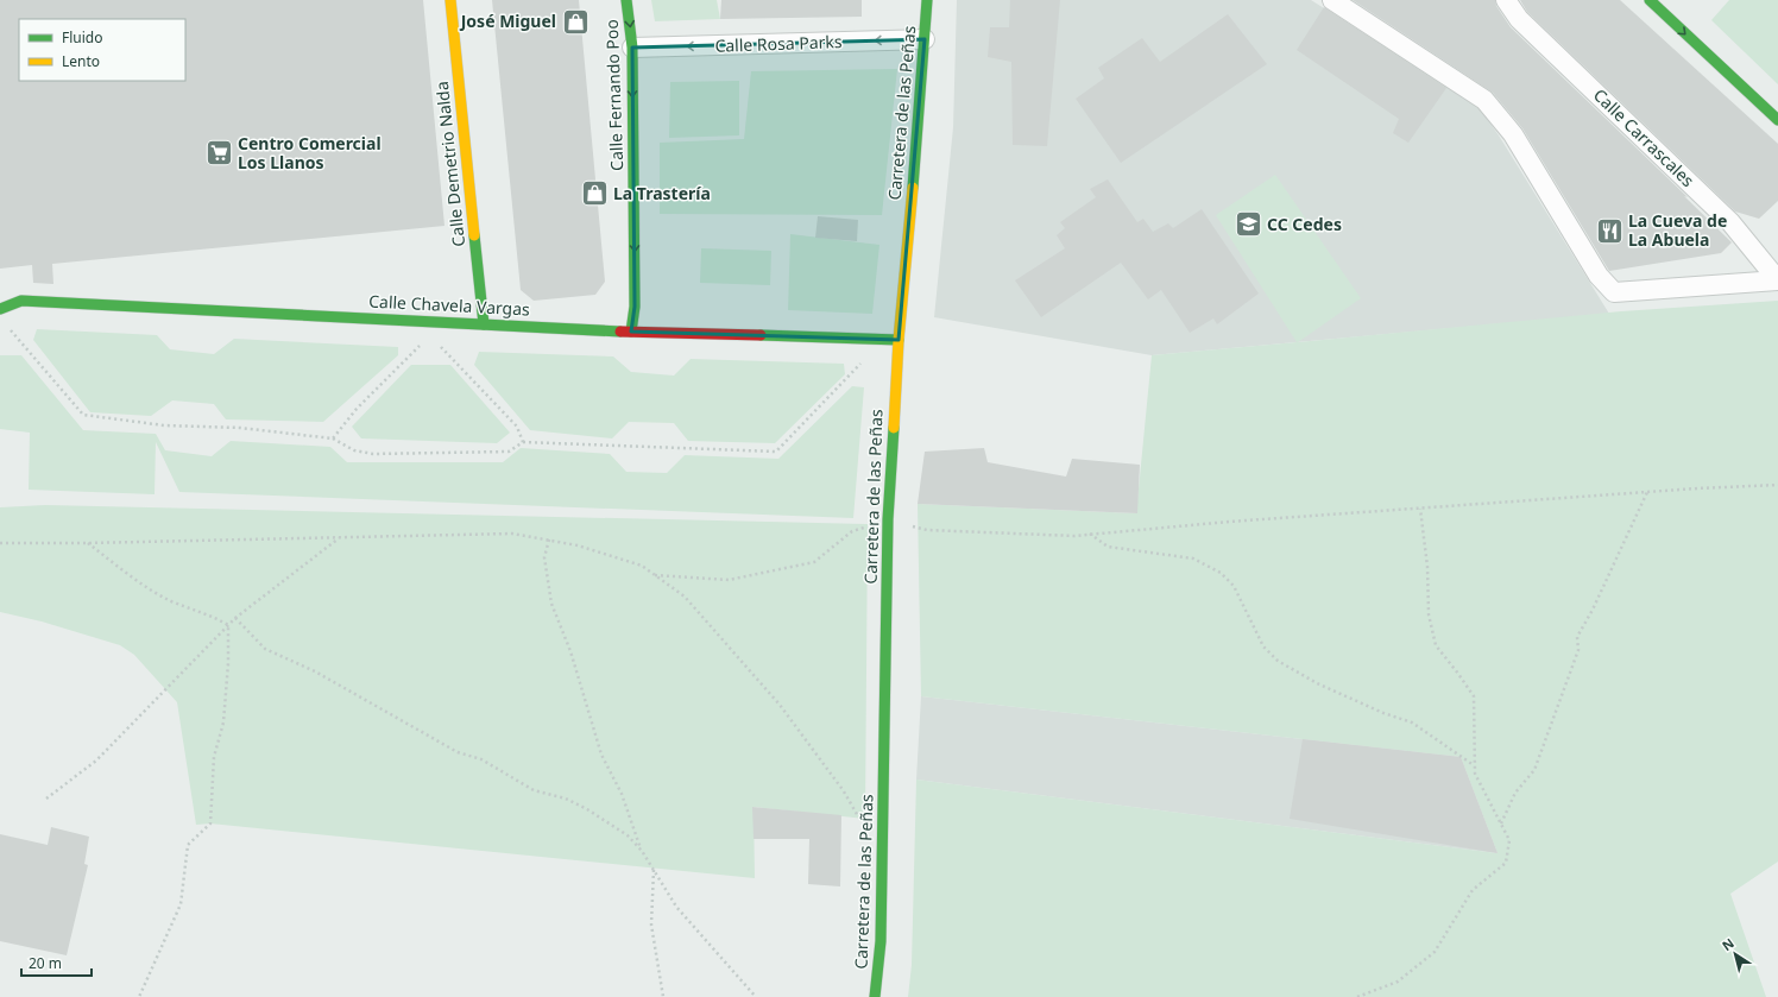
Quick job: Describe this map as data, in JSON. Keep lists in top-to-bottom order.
{
  "streets": {
    "street": [
      "Calle Rosa Parks",
      "Calle Fernando Poo",
      "Carretera de las Peñas",
      "Calle Carrascales",
      "Calle Demetrio Nalda",
      "Calle Chavela Vargas"
    ]
  },
  "crossings": [
    ["Calle Rosa Parks", "Calle Fernando Poo"],
    ["Calle Rosa Parks", "Carretera de las Peñas"],
    ["Calle Fernando Poo", "Calle Chavela Vargas"],
    ["Carretera de las Peñas", "Calle Chavela Vargas"],
    ["Calle Demetrio Nalda", "Calle Chavela Vargas"]
  ],
  "one_way": ["Calle Rosa Parks", "Calle Fernando Poo"],
  "places": {
    "shop": ["José Miguel", "La Trastería"],
    "supermarket": ["Centro Comercial Los Llanos"],
    "school or university": ["CC Cedes"],
    "restaurant": ["La Cueva de La Abuela"]
  },
  "legend": ["Fluido", "Lento"],
  "scale_bar": "20 m",
  "north": "top left"
}
